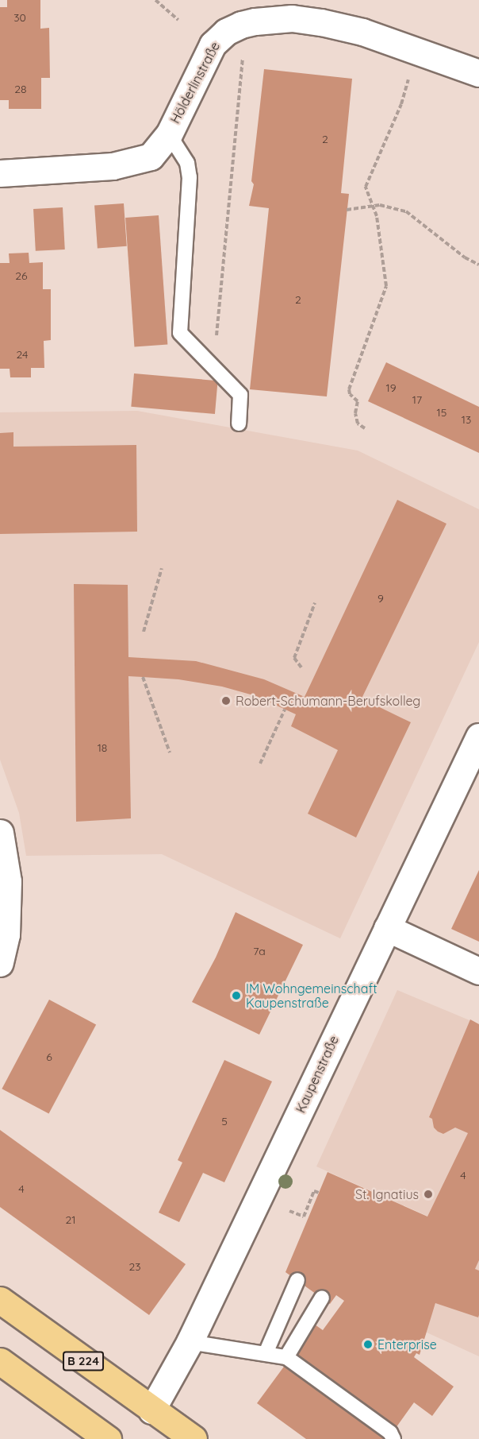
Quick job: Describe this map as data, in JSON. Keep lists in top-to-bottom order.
{
  "streets": {
    "main road": ["B 224"],
    "street": ["Hölderlinstraße", "Kaupenstraße"]
  },
  "crossings": [
    ["Kaupenstraße", "B 224"]
  ],
  "places": [
    "Robert-Schumann-Berufskolleg",
    "IM Wohngemeinschaft Kaupenstraße",
    "St. Ignatius",
    "Enterprise"
  ],
  "house_numbers": [
    "30",
    "28",
    "2",
    "26",
    "2",
    "24",
    "19",
    "17",
    "15",
    "13",
    "9",
    "18",
    "7a",
    "6",
    "5",
    "4",
    "4",
    "21",
    "23"
  ]
}
